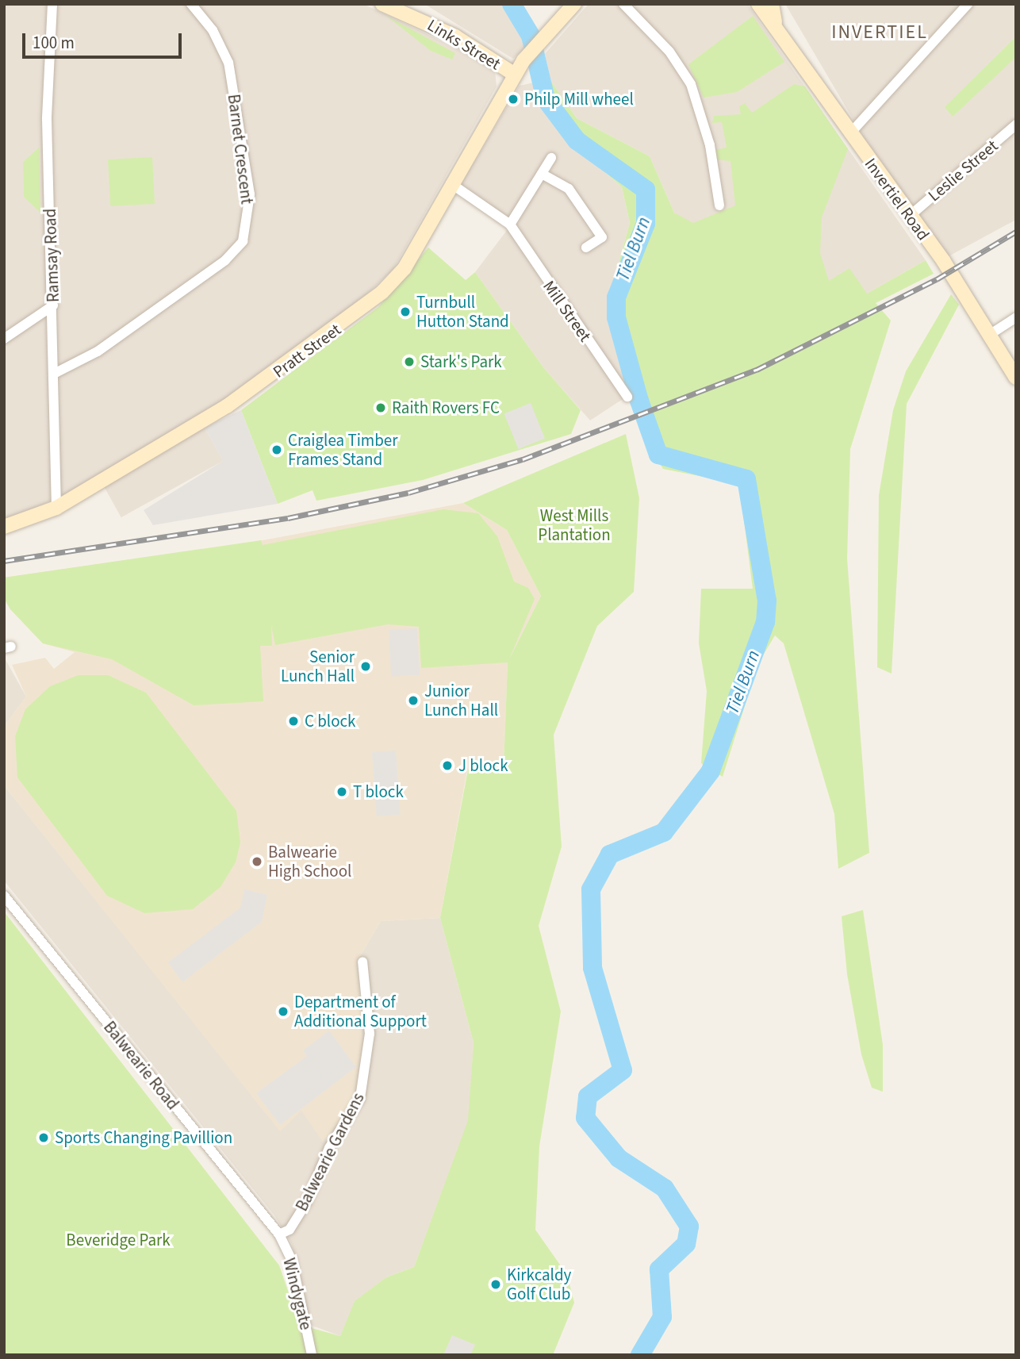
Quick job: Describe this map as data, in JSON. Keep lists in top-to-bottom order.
{
  "streets": {
    "main road": ["Links Street", "Invertiel Road", "Pratt Street"],
    "street": [
      "Barnet Crescent",
      "Leslie Street",
      "Ramsay Road",
      "Mill Street",
      "Balwearie Road",
      "Balwearie Gardens",
      "Windygate"
    ]
  },
  "crossings": [
    ["Links Street", "Pratt Street"],
    ["Barnet Crescent", "Ramsay Road"],
    ["Leslie Street", "Invertiel Road"],
    ["Ramsay Road", "Pratt Street"],
    ["Mill Street", "Pratt Street"],
    ["Balwearie Road", "Balwearie Gardens"],
    ["Balwearie Road", "Windygate"],
    ["Balwearie Gardens", "Windygate"]
  ],
  "districts": ["INVERTIEL"],
  "water": ["Tiel Burn"],
  "parks": ["West Mills Plantation", "Beveridge Park"],
  "places": [
    "Philp Mill wheel",
    "Turnbull Hutton Stand",
    "Stark's Park",
    "Raith Rovers FC",
    "Craiglea Timber Frames Stand",
    "Senior Lunch Hall",
    "Junior Lunch Hall",
    "C block",
    "J block",
    "T block",
    "Balwearie High School",
    "Department of Additional Support",
    "Sports Changing Pavillion",
    "Kirkcaldy Golf Club"
  ],
  "scale_bar": "100 m"
}
